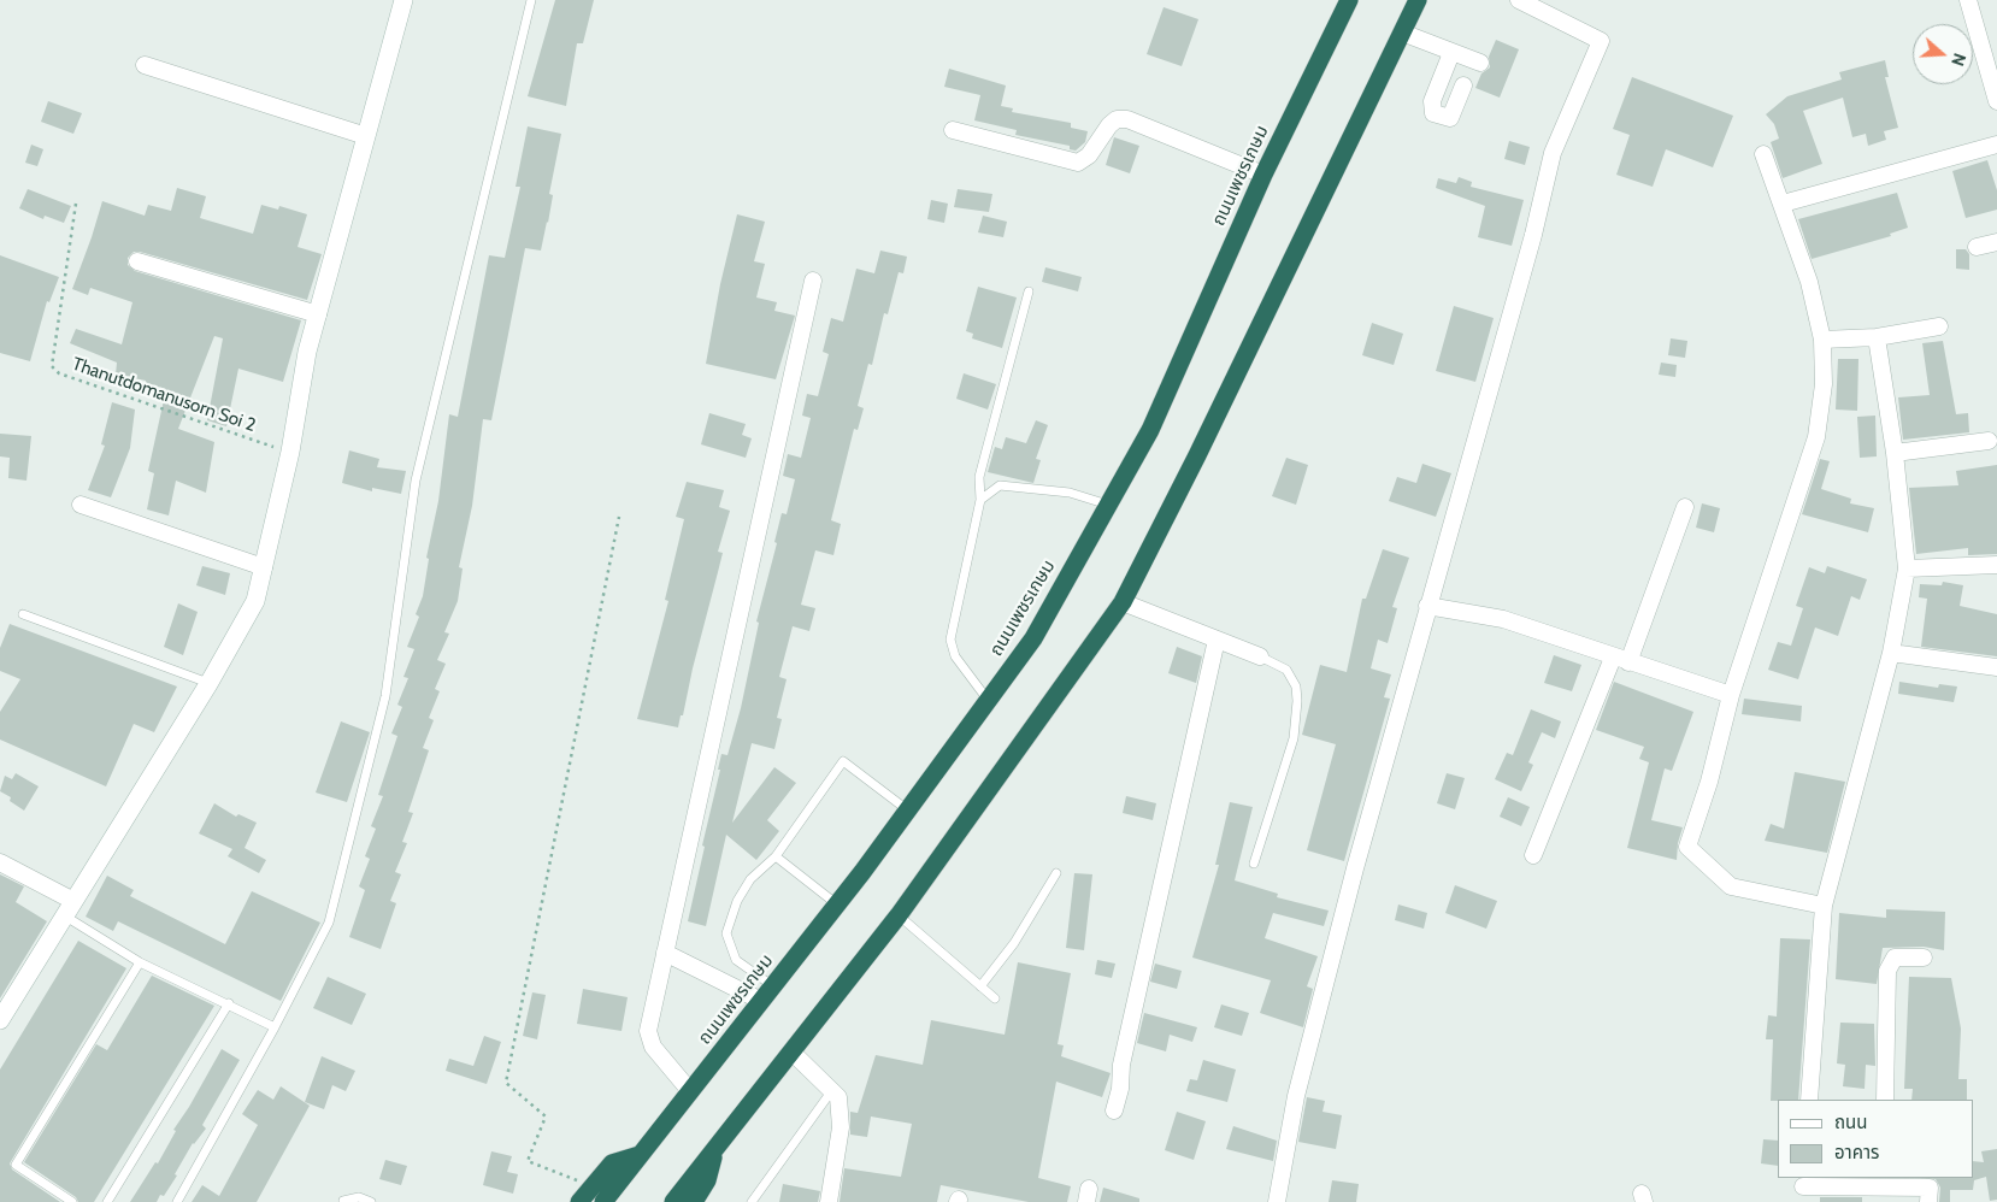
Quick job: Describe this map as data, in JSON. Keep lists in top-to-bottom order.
{
  "streets": {
    "highway": ["ถนนเพชรเกษม"],
    "path": ["Thanutdomanusorn Soi 2"]
  },
  "legend": ["ถนน", "อาคาร"],
  "north": "right"
}
